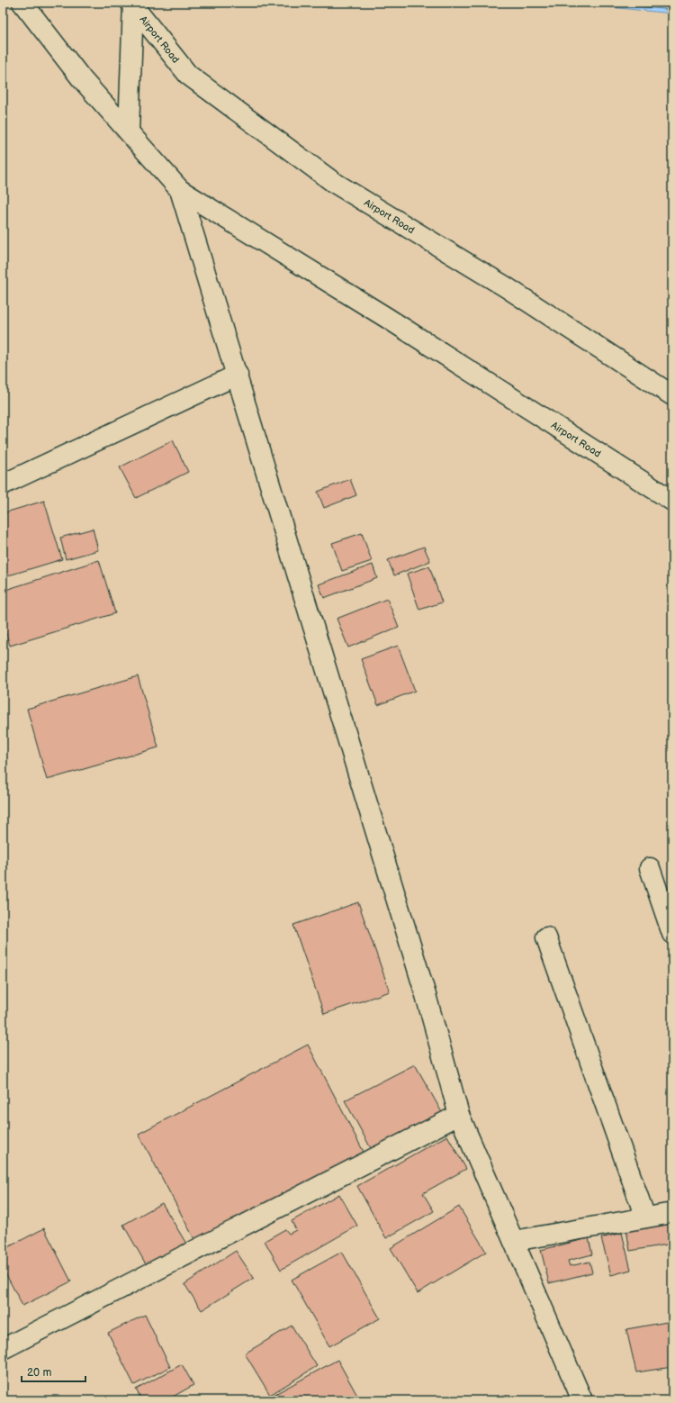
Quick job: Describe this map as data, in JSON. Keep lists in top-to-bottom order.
{
  "streets": {
    "street": ["Airport Road"]
  },
  "scale_bar": "20 m"
}
